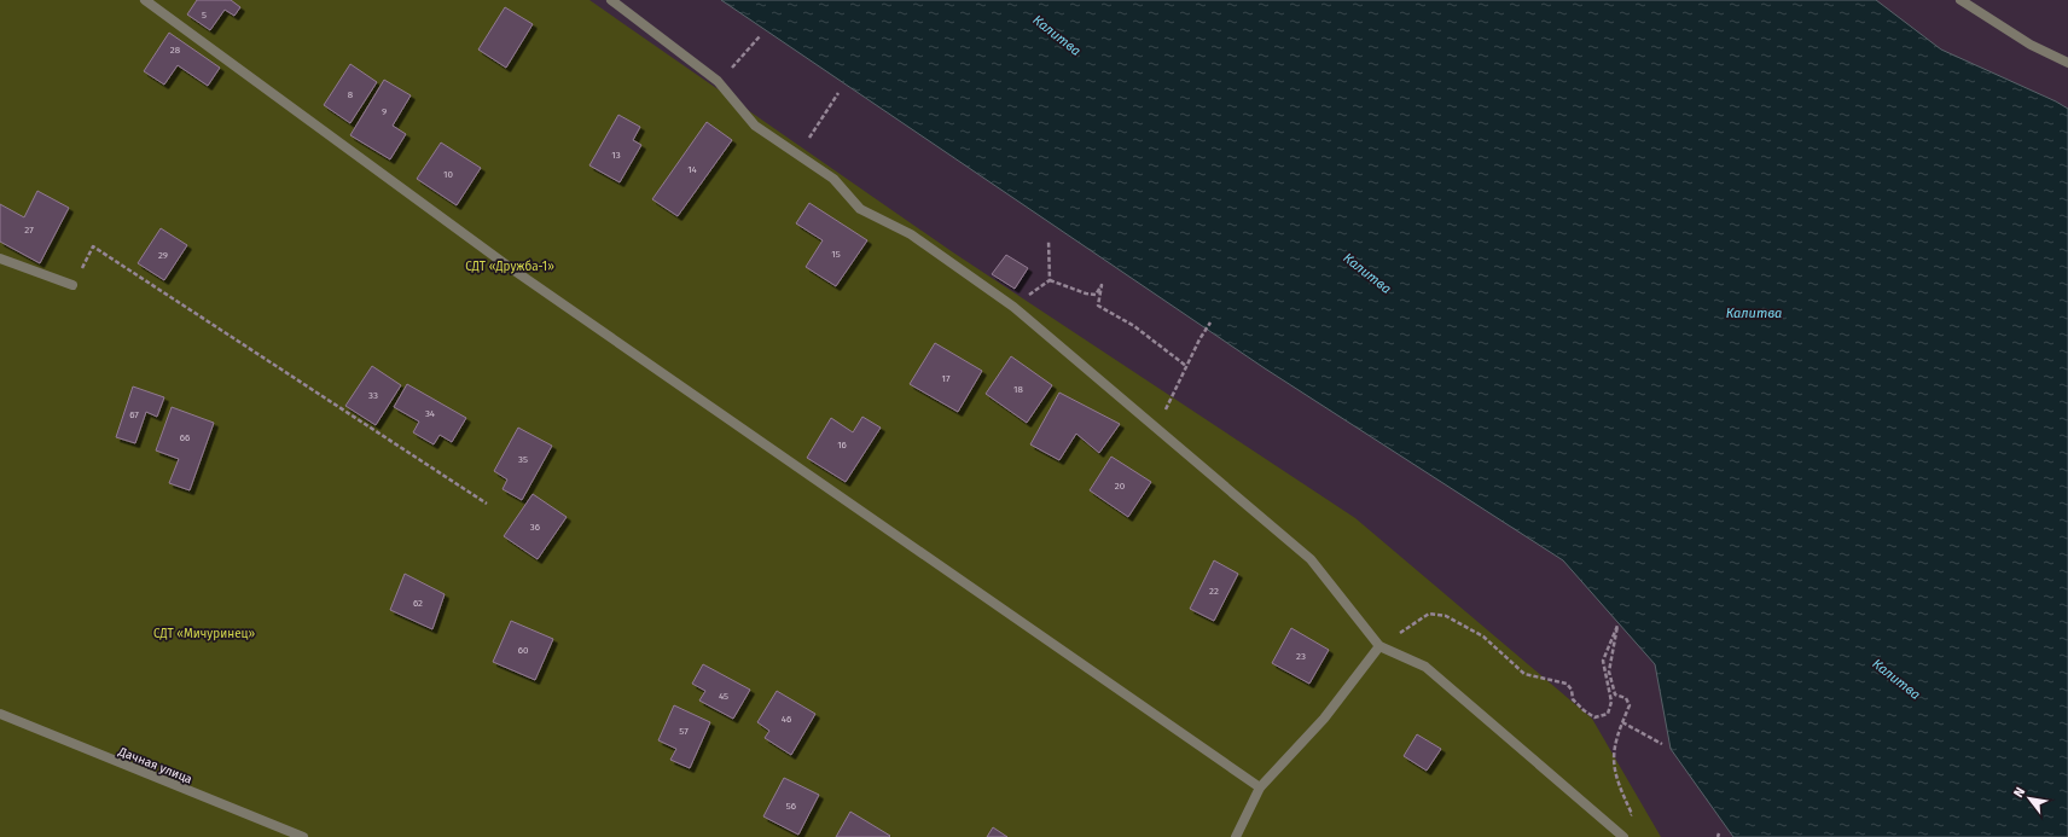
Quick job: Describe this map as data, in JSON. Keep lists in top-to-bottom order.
{
  "streets": {
    "lane": ["Дачная улица"]
  },
  "water": ["Калитва"],
  "parks": ["СДТ «Дружба-1»", "СДТ «Мичуринец»"],
  "house_numbers": [
    "5",
    "28",
    "8",
    "9",
    "13",
    "14",
    "10",
    "27",
    "15",
    "29",
    "17",
    "18",
    "33",
    "34",
    "67",
    "66",
    "16",
    "35",
    "20",
    "36",
    "22",
    "62",
    "60",
    "23",
    "45",
    "46",
    "57",
    "56"
  ],
  "north": "top left"
}
